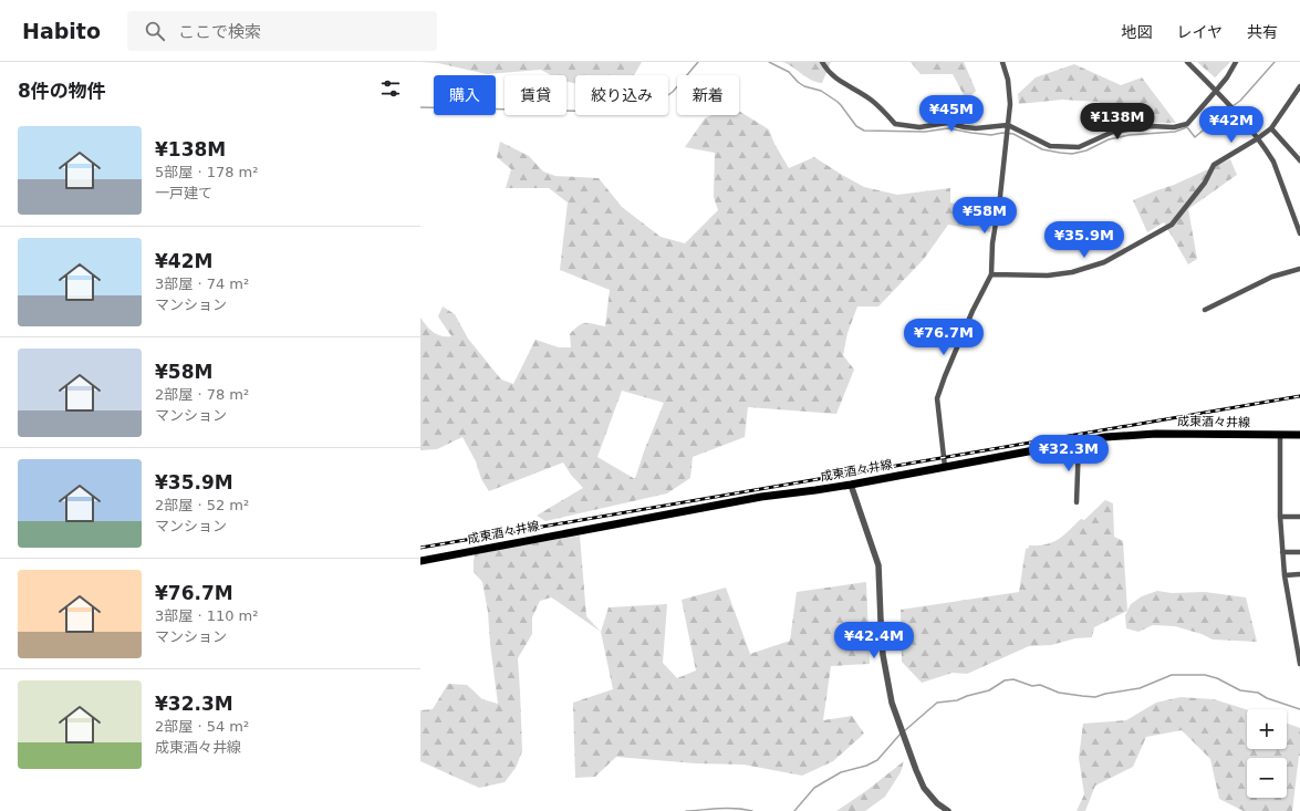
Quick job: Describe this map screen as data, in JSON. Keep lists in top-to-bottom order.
{
  "streets": {
    "main road": ["成東酒々井線"]
  },
  "page": {
    "header": "Habito",
    "search": "ここで検索",
    "nav": ["地図", "レイヤ", "共有"],
    "heading": "8件の物件",
    "chip": [
      "購入",
      "賃貸",
      "絞り込み",
      "新着"
    ],
    "price": [
      "¥45M",
      "¥138M",
      "¥42M",
      "¥58M",
      "¥35.9M",
      "¥76.7M",
      "¥32.3M",
      "¥42.4M"
    ],
    "list": [
      {
        "name": "¥138M",
        "note": "5部屋 · 178 m² · 一戸建て"
      },
      {
        "name": "¥42M",
        "note": "3部屋 · 74 m² · マンション"
      },
      {
        "name": "¥58M",
        "note": "2部屋 · 78 m² · マンション"
      },
      {
        "name": "¥35.9M",
        "note": "2部屋 · 52 m² · マンション"
      },
      {
        "name": "¥76.7M",
        "note": "3部屋 · 110 m² · マンション"
      },
      {
        "name": "¥32.3M",
        "note": "2部屋 · 54 m² · 成東酒々井線"
      }
    ],
    "map_buttons": ["+", "−"]
  }
}
